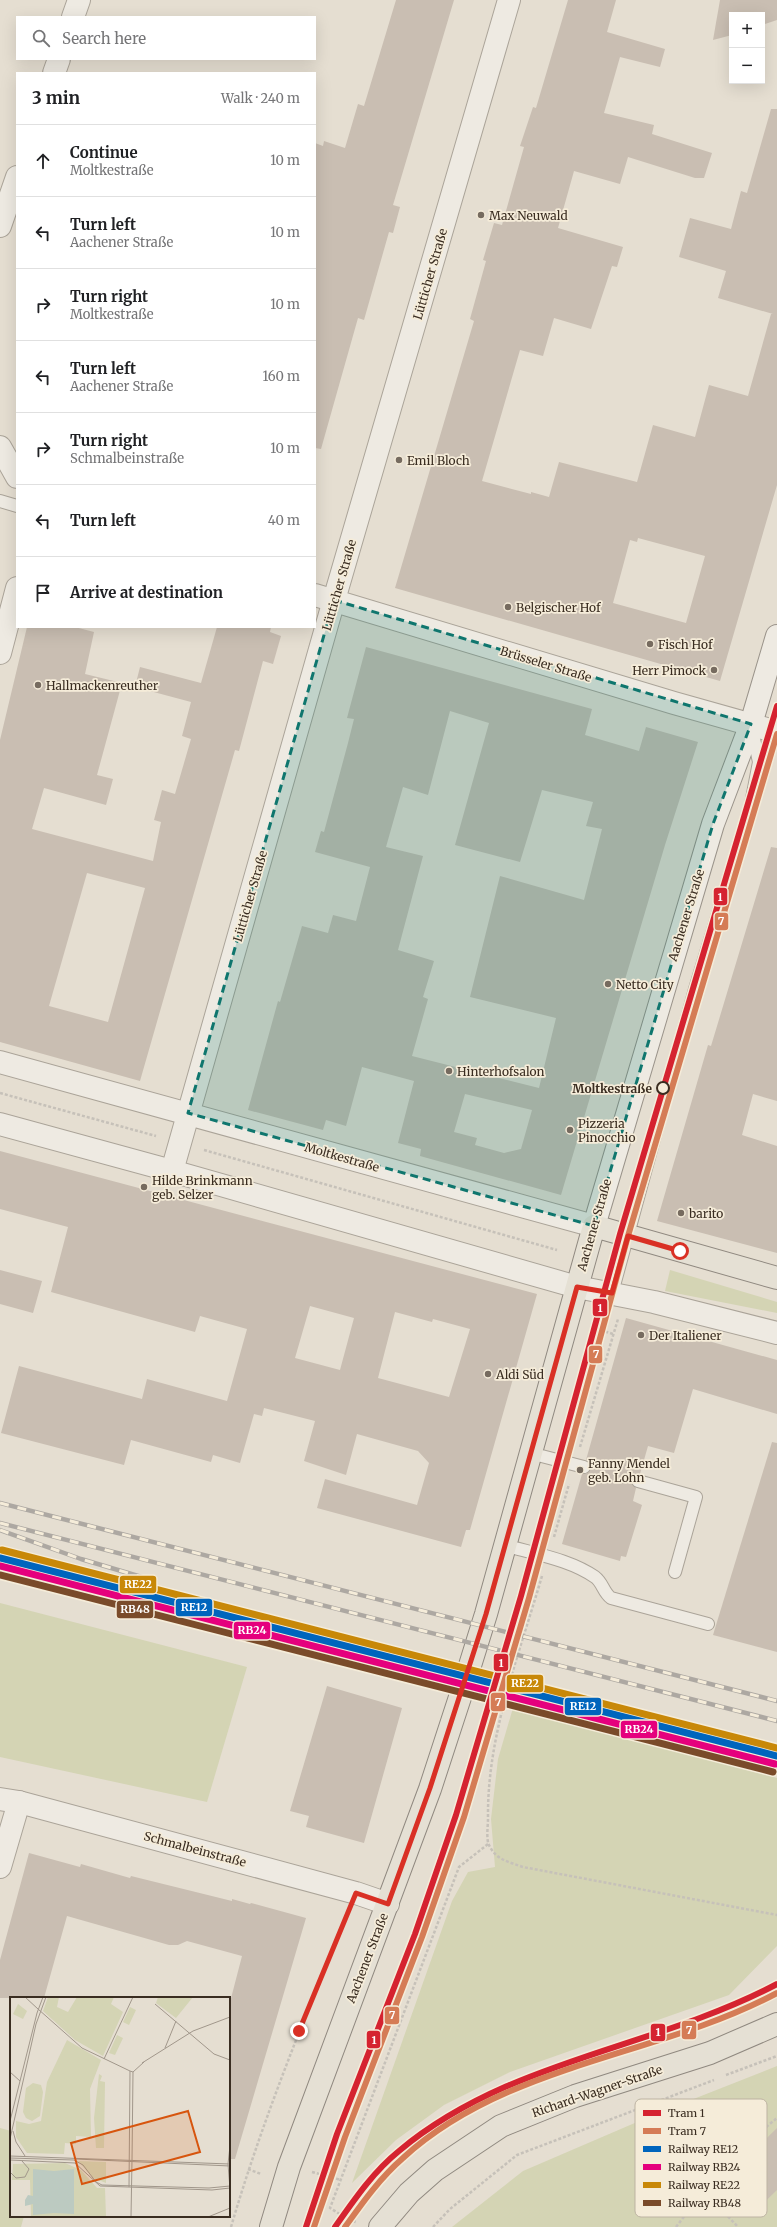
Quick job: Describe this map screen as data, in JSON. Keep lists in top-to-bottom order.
{
  "streets": {
    "main road": ["Aachener Straße", "Moltkestraße", "Richard-Wagner-Straße"],
    "street": ["Lütticher Straße", "Brüsseler Straße", "Schmalbeinstraße"]
  },
  "crossings": [
    ["Lütticher Straße", "Brüsseler Straße"],
    ["Lütticher Straße", "Moltkestraße"],
    ["Brüsseler Straße", "Aachener Straße"],
    ["Aachener Straße", "Moltkestraße"],
    ["Aachener Straße", "Schmalbeinstraße"]
  ],
  "places": [
    "Max Neuwald",
    "Emil Bloch",
    "Belgischer Hof",
    "Fisch Hof",
    "Herr Pimock",
    "Hallmackenreuther",
    "Netto City",
    "Hinterhofsalon",
    "Moltkestraße",
    "Pizzeria Pinocchio",
    "Hilde Brinkmann geb. Selzer",
    "barito",
    "Der Italiener",
    "Aldi Süd",
    "Fanny Mendel geb. Lohn"
  ],
  "lines": [
    "tram line 1",
    "tram line 7",
    "rail line RE22",
    "rail line RE12",
    "rail line RB24",
    "rail line RB48"
  ],
  "legend": [
    "Tram 1",
    "Tram 7",
    "Railway RE12",
    "Railway RB24",
    "Railway RE22",
    "Railway RB48"
  ],
  "page": {
    "map_buttons": ["+", "−"],
    "search": "Search here",
    "heading": ["3 min", "Walk · 240 m"],
    "list": [
      ["Continue", "Moltkestraße", "10 m"],
      ["Turn left", "Aachener Straße", "10 m"],
      ["Turn right", "Moltkestraße", "10 m"],
      ["Turn left", "Aachener Straße", "160 m"],
      ["Turn right", "Schmalbeinstraße", "10 m"],
      ["Turn left", "40 m"],
      "Arrive at destination"
    ]
  }
}
